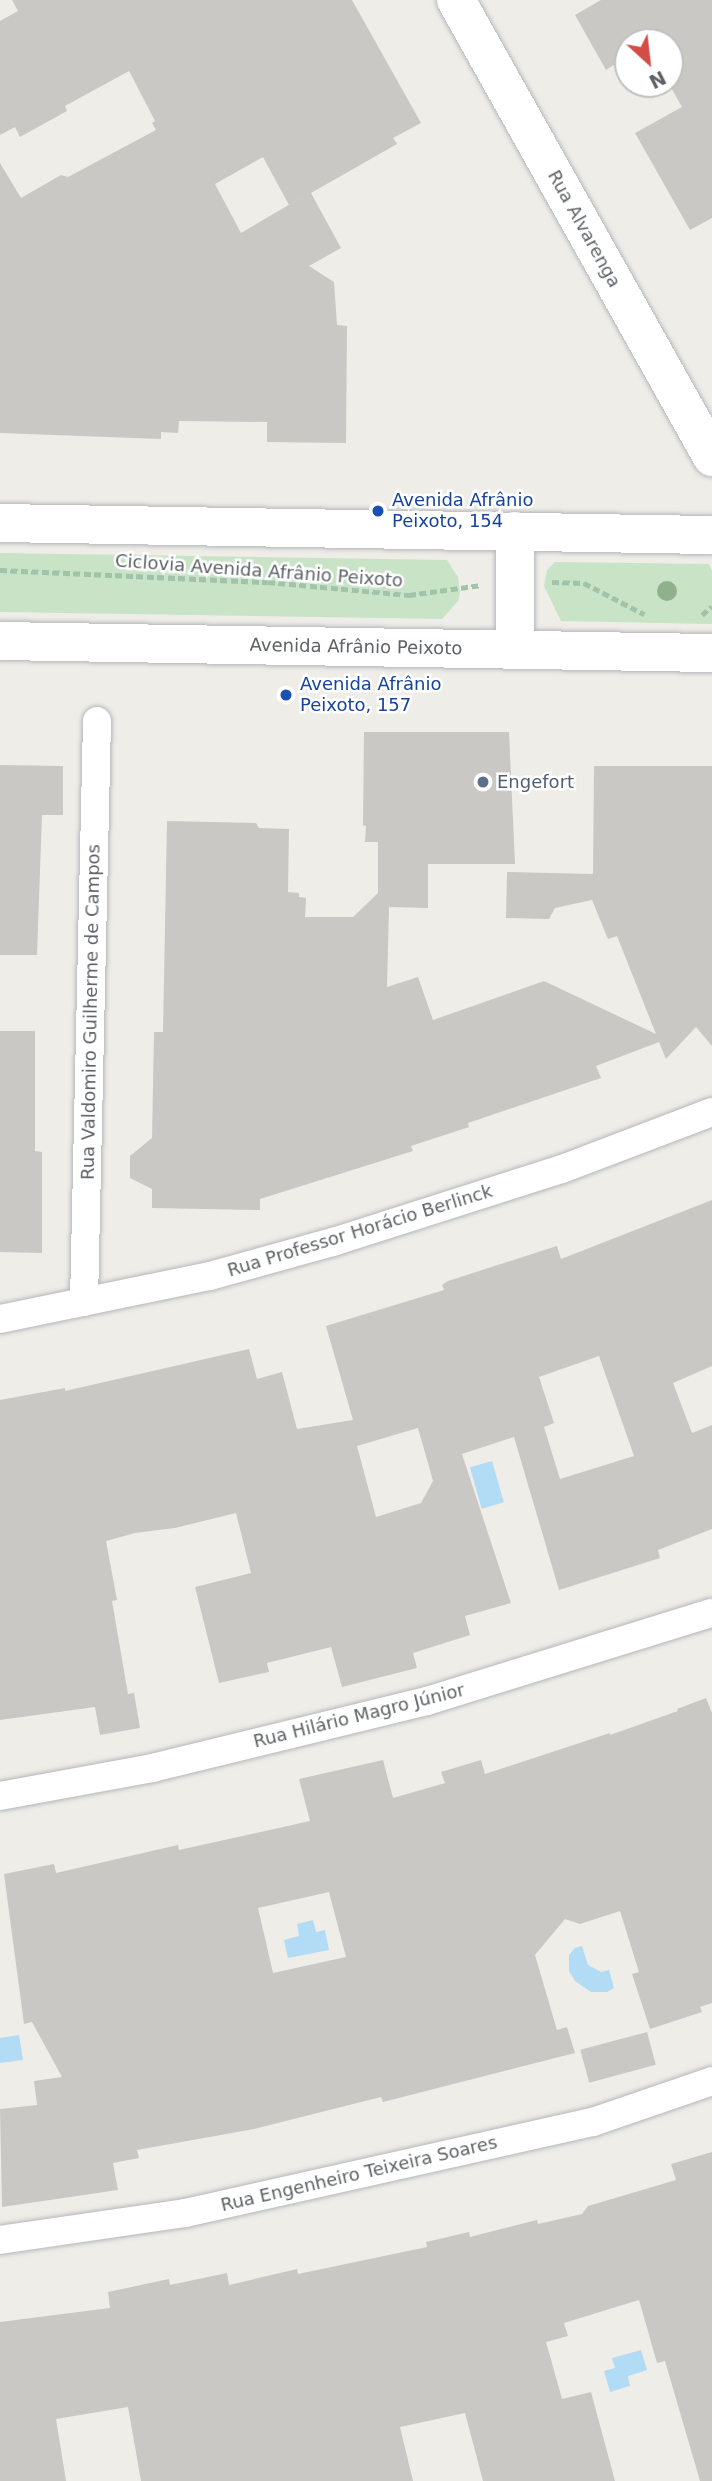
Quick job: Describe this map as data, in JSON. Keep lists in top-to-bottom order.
{
  "streets": {
    "main road": ["Rua Alvarenga", "Avenida Afrânio Peixoto"],
    "street": [
      "Rua Valdomiro Guilherme de Campos",
      "Rua Professor Horácio Berlinck",
      "Rua Hilário Magro Júnior",
      "Rua Engenheiro Teixeira Soares"
    ],
    "path": ["Ciclovia Avenida Afrânio Peixoto"]
  },
  "crossings": [
    ["Rua Valdomiro Guilherme de Campos", "Rua Professor Horácio Berlinck"]
  ],
  "places": ["Avenida Afrânio Peixoto, 154", "Avenida Afrânio Peixoto, 157", "Engefort"],
  "north": "bottom right"
}
